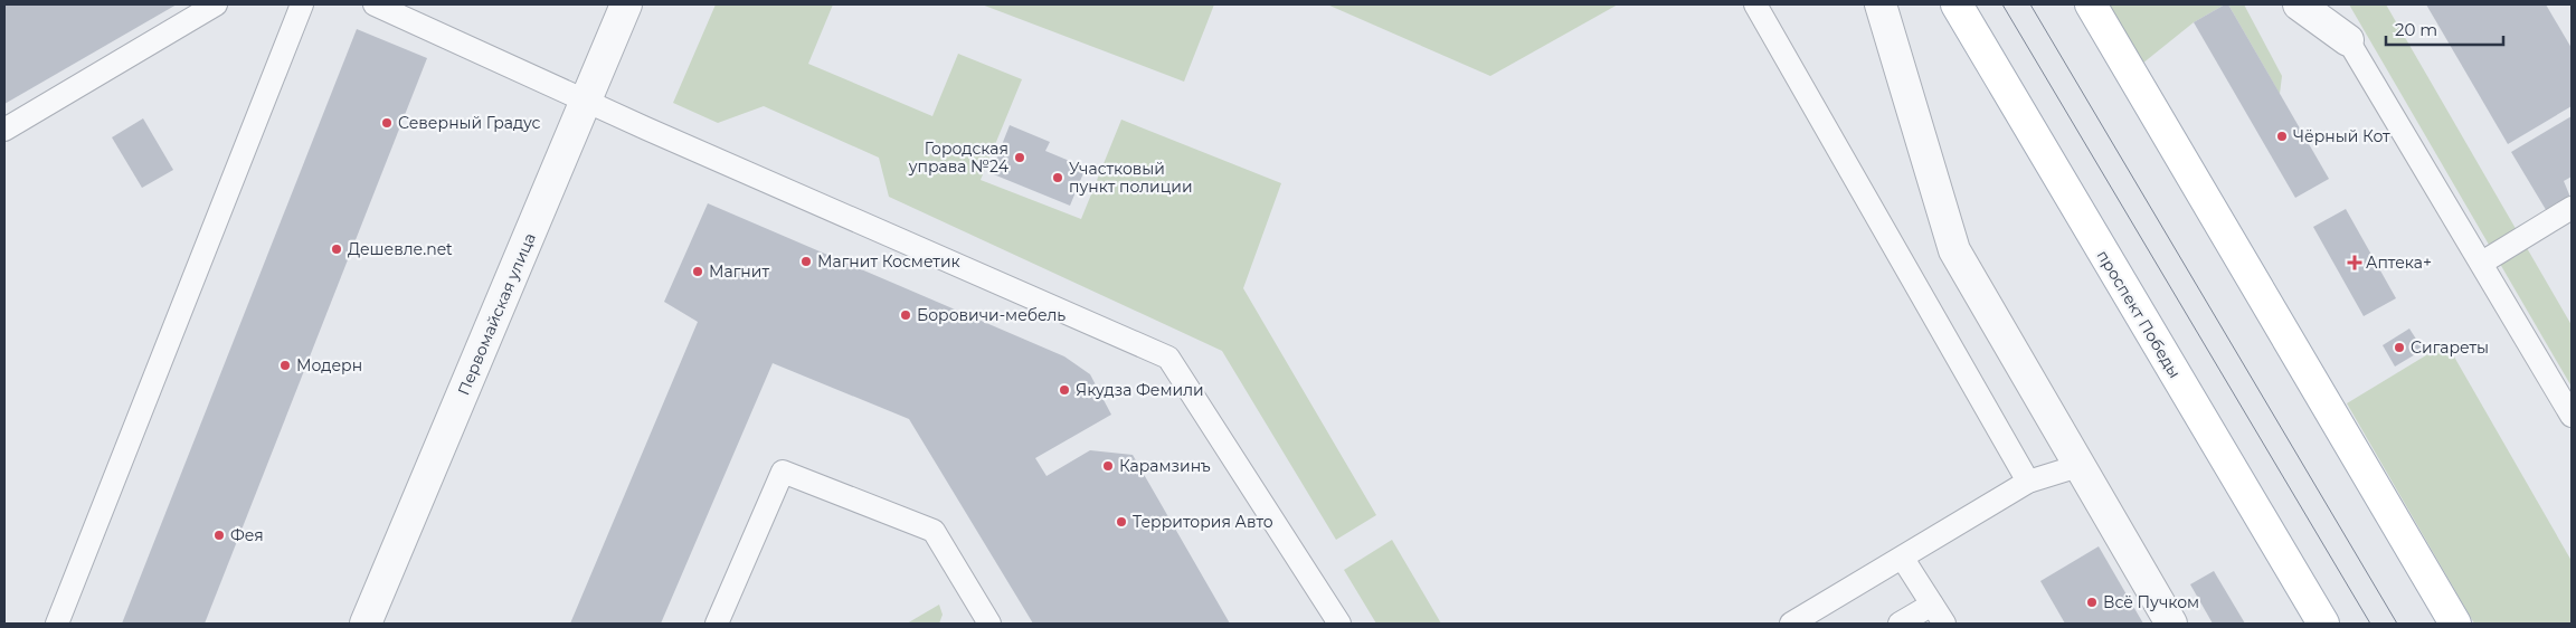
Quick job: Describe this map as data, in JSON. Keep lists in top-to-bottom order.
{
  "streets": {
    "main road": ["проспект Победы"],
    "street": ["Первомайская улица"]
  },
  "places": {
    "other": [
      "Северный Градус",
      "Чёрный Кот",
      "Городская управа №24",
      "Участковый пункт полиции",
      "Дешевле.net",
      "Магнит Косметик",
      "Магнит",
      "Боровичи-мебель",
      "Сигареты",
      "Модерн",
      "Якудза Фемили",
      "Карамзинъ",
      "Территория Авто",
      "Фея",
      "Всё Пучком"
    ],
    "health": ["Аптека+"]
  },
  "scale_bar": "20 m"
}
